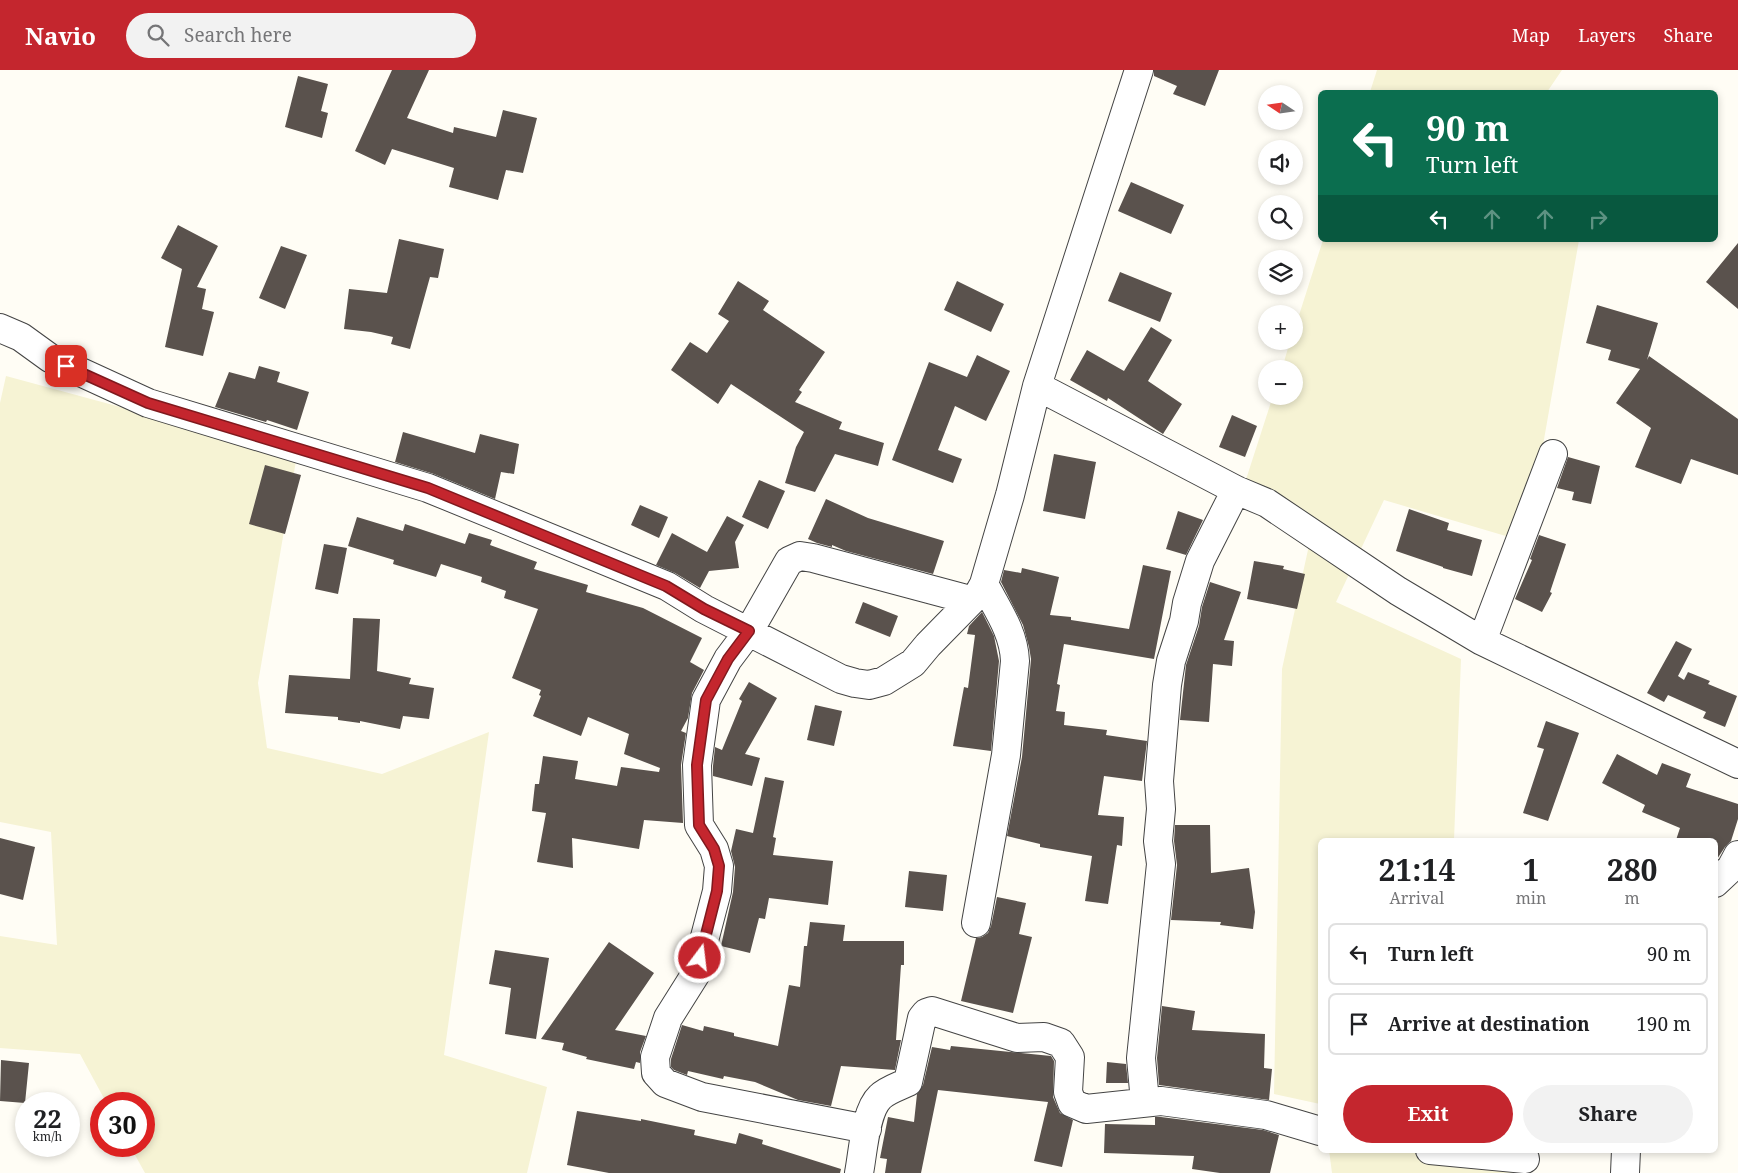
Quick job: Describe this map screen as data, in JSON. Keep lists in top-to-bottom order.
{
  "north": "left",
  "page": {
    "header": "Navio",
    "search": "Search here",
    "nav": ["Map", "Layers", "Share"],
    "map_buttons": ["+", "−"],
    "turn": ["90 m", "Turn left"],
    "eta": [
      "21:14",
      "Arrival",
      "1",
      "min",
      "280",
      "m"
    ],
    "list": [
      {
        "name": "Turn left",
        "value": "90 m"
      },
      {
        "name": "Arrive at destination",
        "value": "190 m"
      }
    ],
    "buttons": ["Exit", "Share"],
    "speed": "22 km/h",
    "limit": "30"
  }
}
